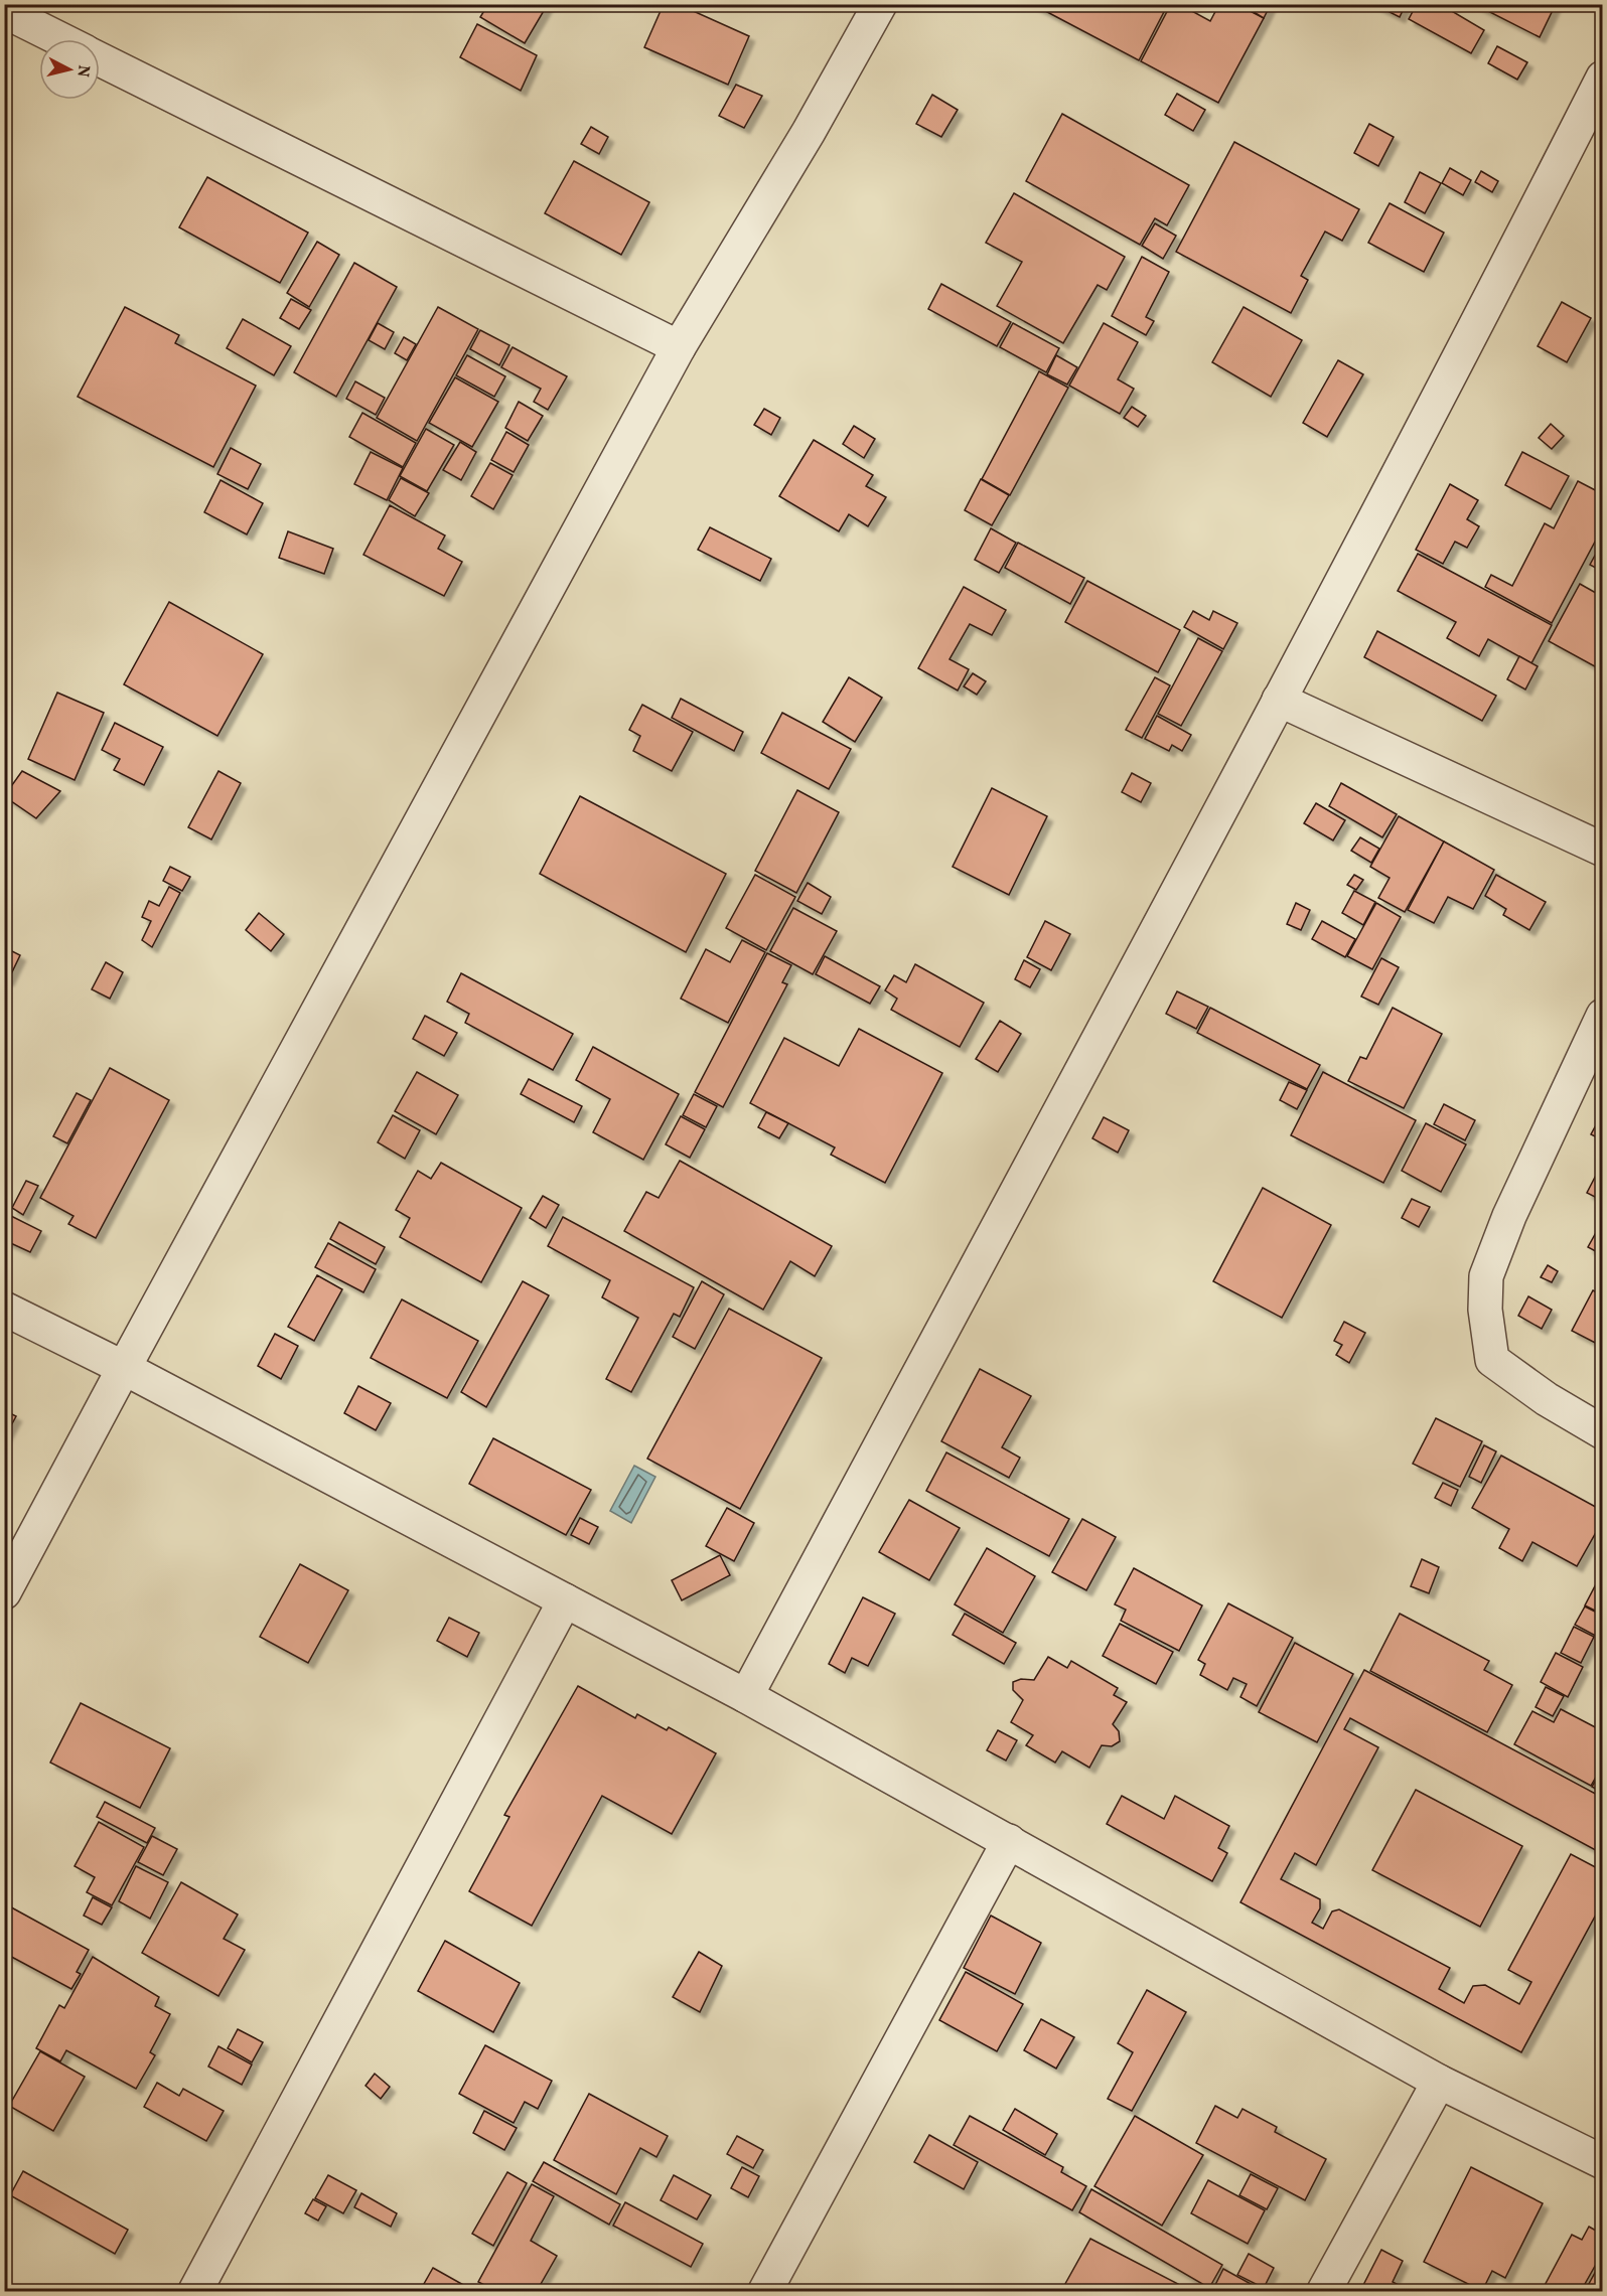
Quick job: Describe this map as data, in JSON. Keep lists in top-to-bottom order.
{
  "north": "right"
}
